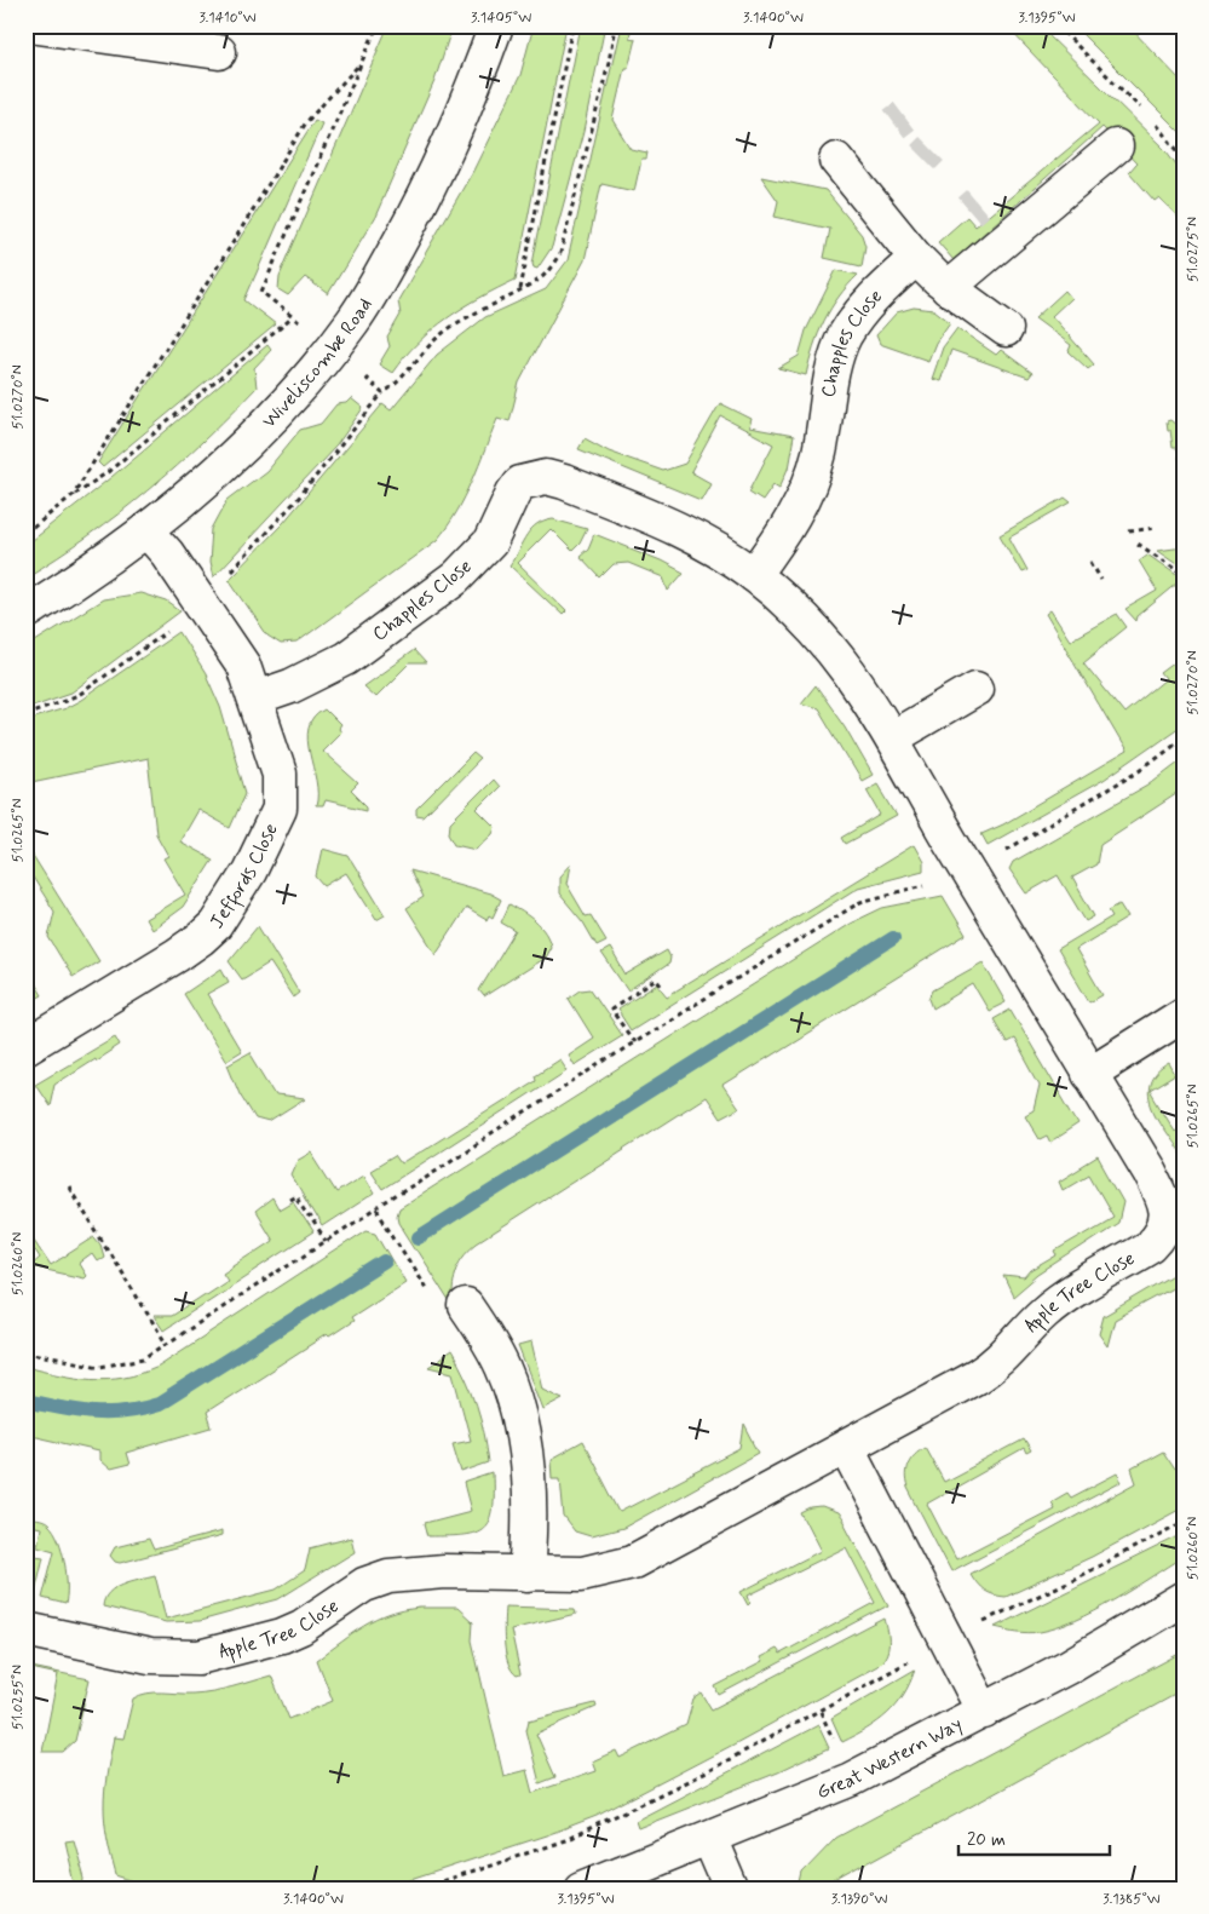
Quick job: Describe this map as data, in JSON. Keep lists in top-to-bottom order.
{
  "streets": {
    "street": [
      "Chapples Close",
      "Wiveliscombe Road",
      "Jeffords Close",
      "Apple Tree Close",
      "Great Western Way"
    ]
  },
  "crossings": [
    ["Chapples Close", "Jeffords Close"],
    ["Chapples Close", "Apple Tree Close"],
    ["Wiveliscombe Road", "Jeffords Close"]
  ],
  "scale_bar": "20 m",
  "coordinates": [
    "3.1410°W",
    "3.1405°W",
    "3.1400°W",
    "3.1395°W",
    "51.0275°N",
    "51.0270°N",
    "51.0265°N",
    "51.0260°N",
    "51.0255°N",
    "3.1390°W",
    "3.1385°W"
  ]
}
